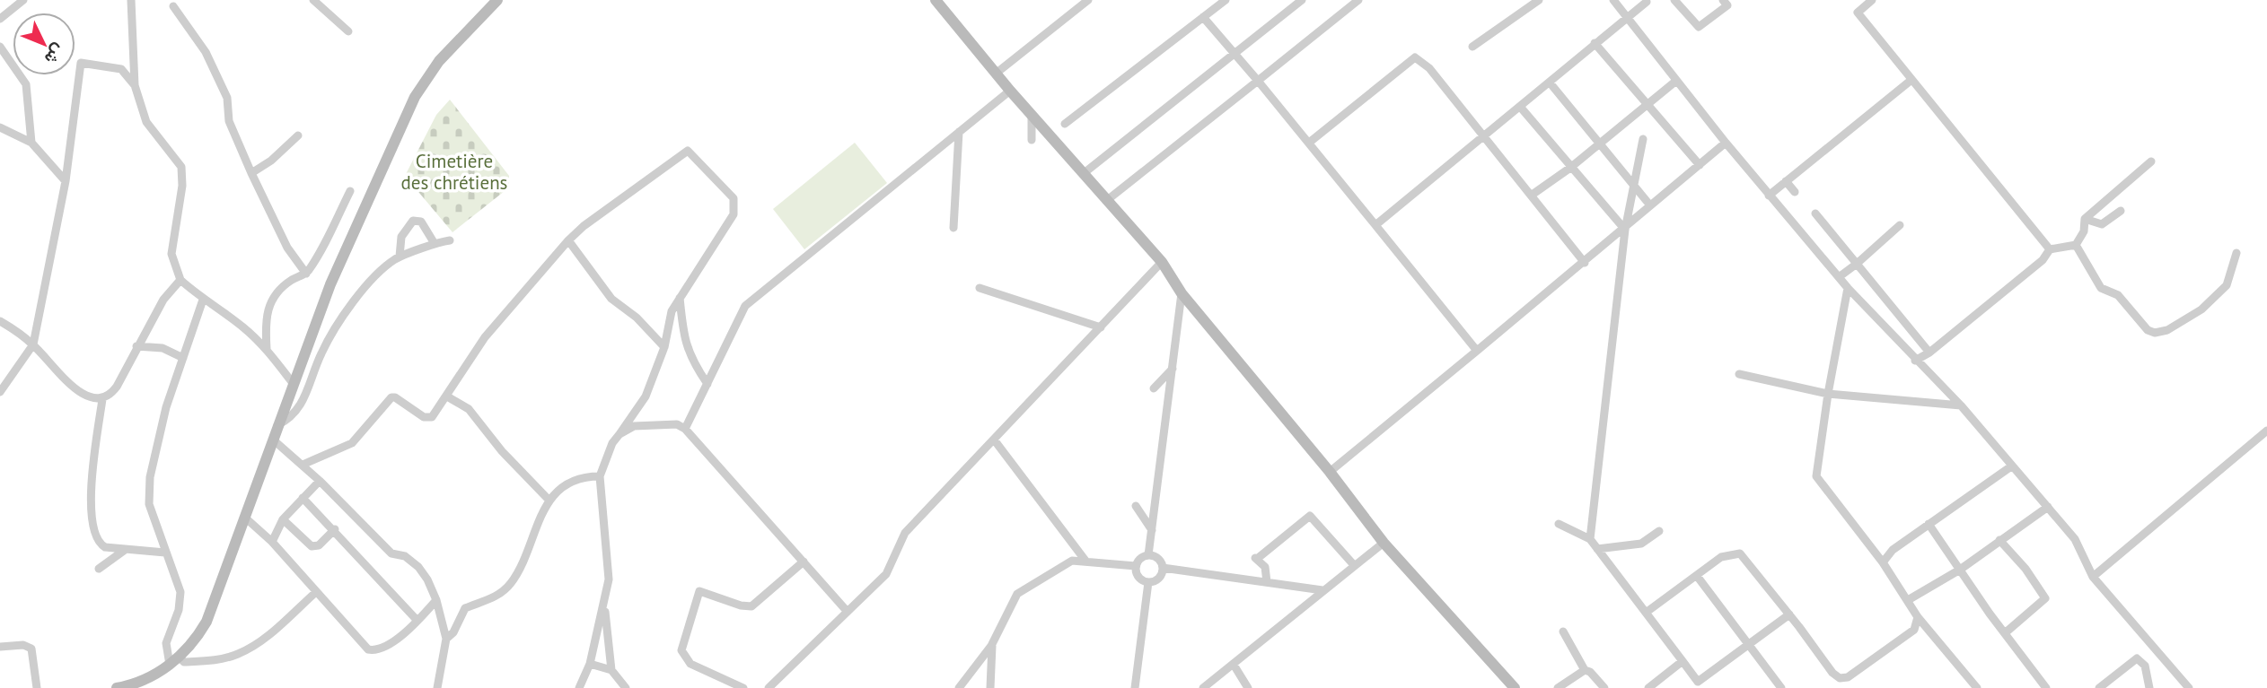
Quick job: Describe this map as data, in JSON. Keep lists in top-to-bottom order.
{
  "parks": ["Cimetière des chrétiens"],
  "north": "bottom right"
}
